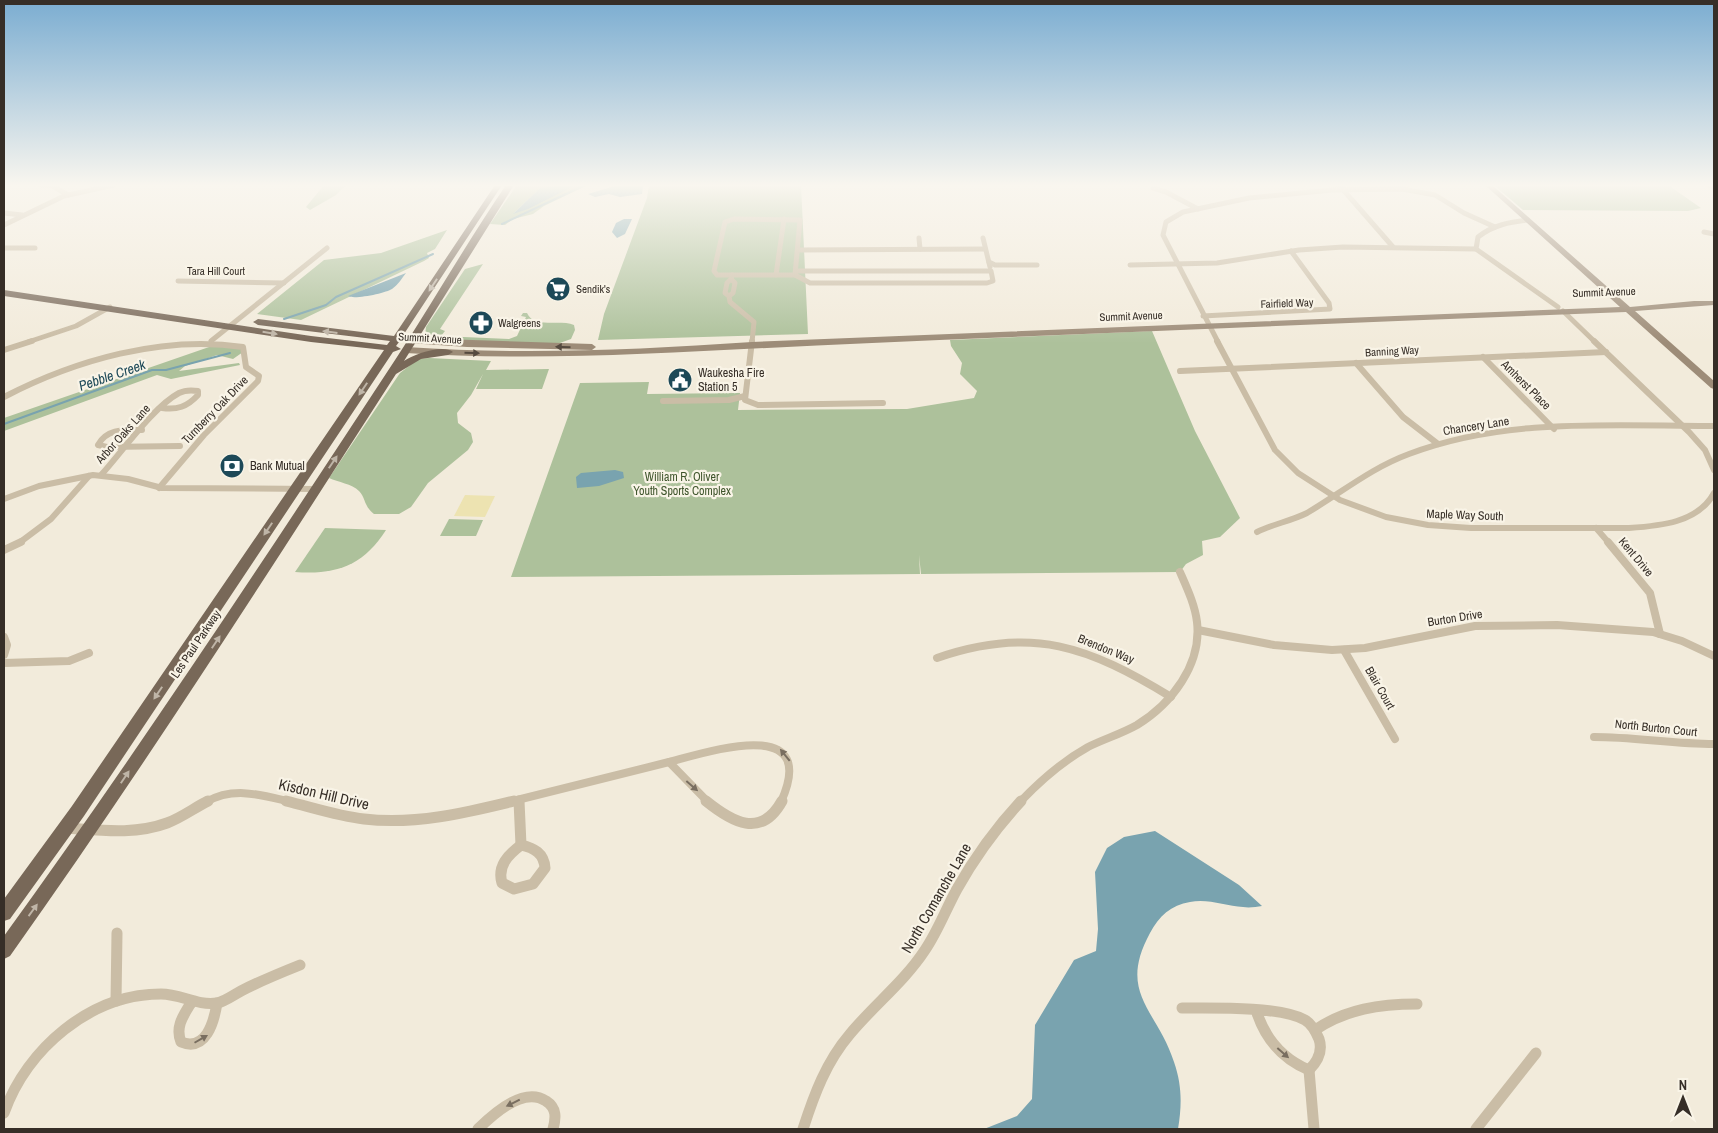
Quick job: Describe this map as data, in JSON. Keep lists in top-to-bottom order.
{
  "streets": {
    "main road": ["Summit Avenue", "Les Paul Parkway"],
    "street": [
      "Tara Hill Court",
      "Fairfield Way",
      "Banning Way",
      "Amherst Place",
      "Turnberry Oak Drive",
      "Chancery Lane",
      "Arbor Oaks Lane",
      "Maple Way South",
      "Kent Drive",
      "Burton Drive",
      "Brendon Way",
      "Blair Court",
      "North Burton Court",
      "Kisdon Hill Drive",
      "North Comanche Lane"
    ]
  },
  "crossings": [
    ["Summit Avenue", "Maple Way South"],
    ["Summit Avenue", "Les Paul Parkway"],
    ["Fairfield Way", "Maple Way South"],
    ["Banning Way", "Amherst Place"],
    ["Banning Way", "Maple Way South"],
    ["Amherst Place", "Chancery Lane"],
    ["Chancery Lane", "Maple Way South"],
    ["Maple Way South", "Kent Drive"],
    ["Kent Drive", "Burton Drive"],
    ["Burton Drive", "Blair Court"],
    ["Burton Drive", "North Comanche Lane"],
    ["Les Paul Parkway", "Kisdon Hill Drive"],
    ["Brendon Way", "North Comanche Lane"]
  ],
  "water": ["Pebble Creek"],
  "parks": ["William R. Oliver Youth Sports Complex"],
  "places": {
    "supermarket": ["Sendik's"],
    "pharmacy": ["Walgreens"],
    "public building": ["Waukesha Fire Station 5"],
    "bank": ["Bank Mutual"]
  },
  "north": "top"
}
